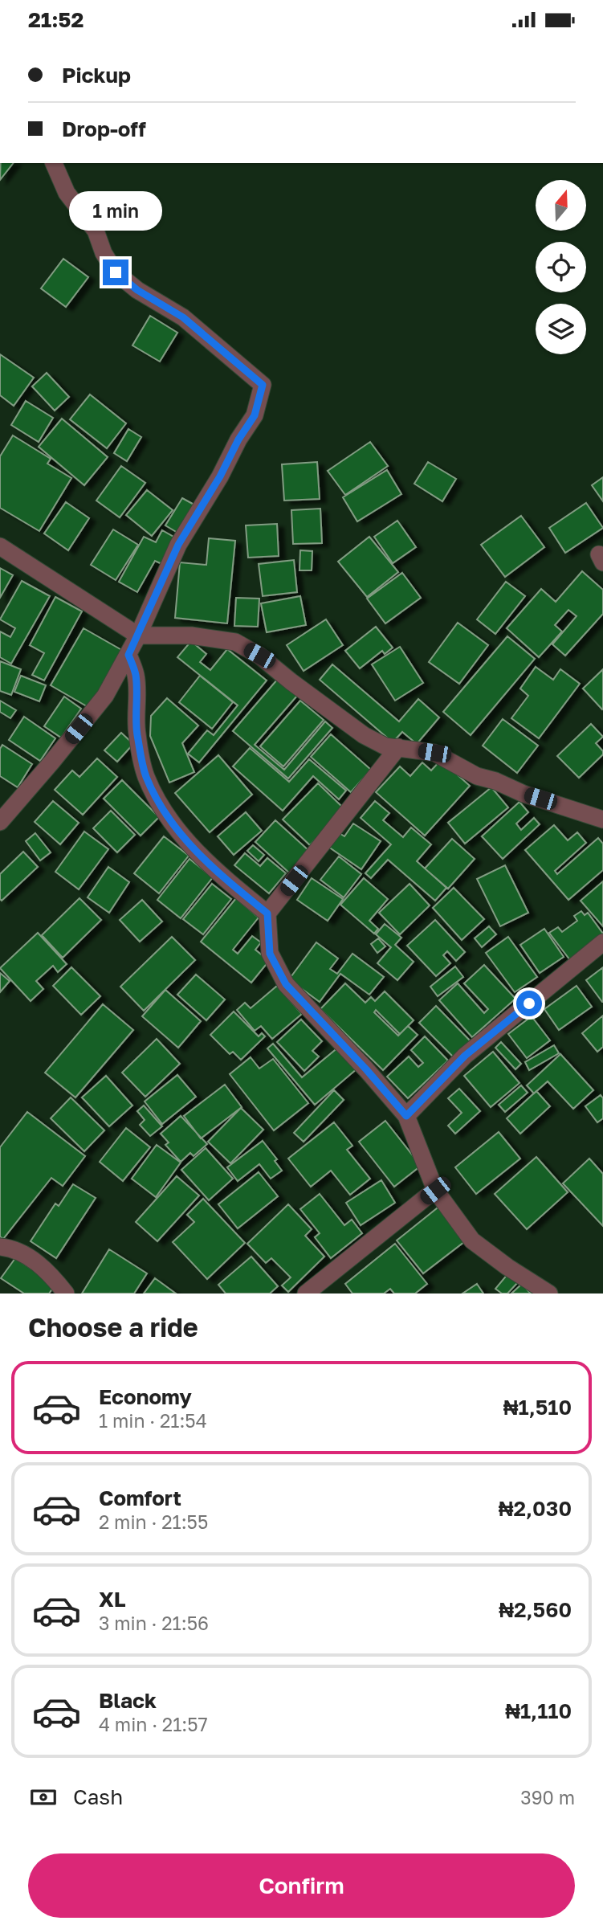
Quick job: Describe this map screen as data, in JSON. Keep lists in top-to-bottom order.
{
  "north": "top",
  "page": {
    "status": "21:52",
    "banner": ["Pickup", "Drop-off"],
    "bubble": "1 min",
    "heading": "Choose a ride",
    "list": [
      {
        "name": "Economy",
        "note": "1 min · 21:54",
        "value": "₦1,510"
      },
      {
        "name": "Comfort",
        "note": "2 min · 21:55",
        "value": "₦2,030"
      },
      {
        "name": "XL",
        "note": "3 min · 21:56",
        "value": "₦2,560"
      },
      {
        "name": "Black",
        "note": "4 min · 21:57",
        "value": "₦1,110"
      }
    ],
    "pay": ["Cash", "390 m"],
    "buttons": "Confirm"
  }
}
